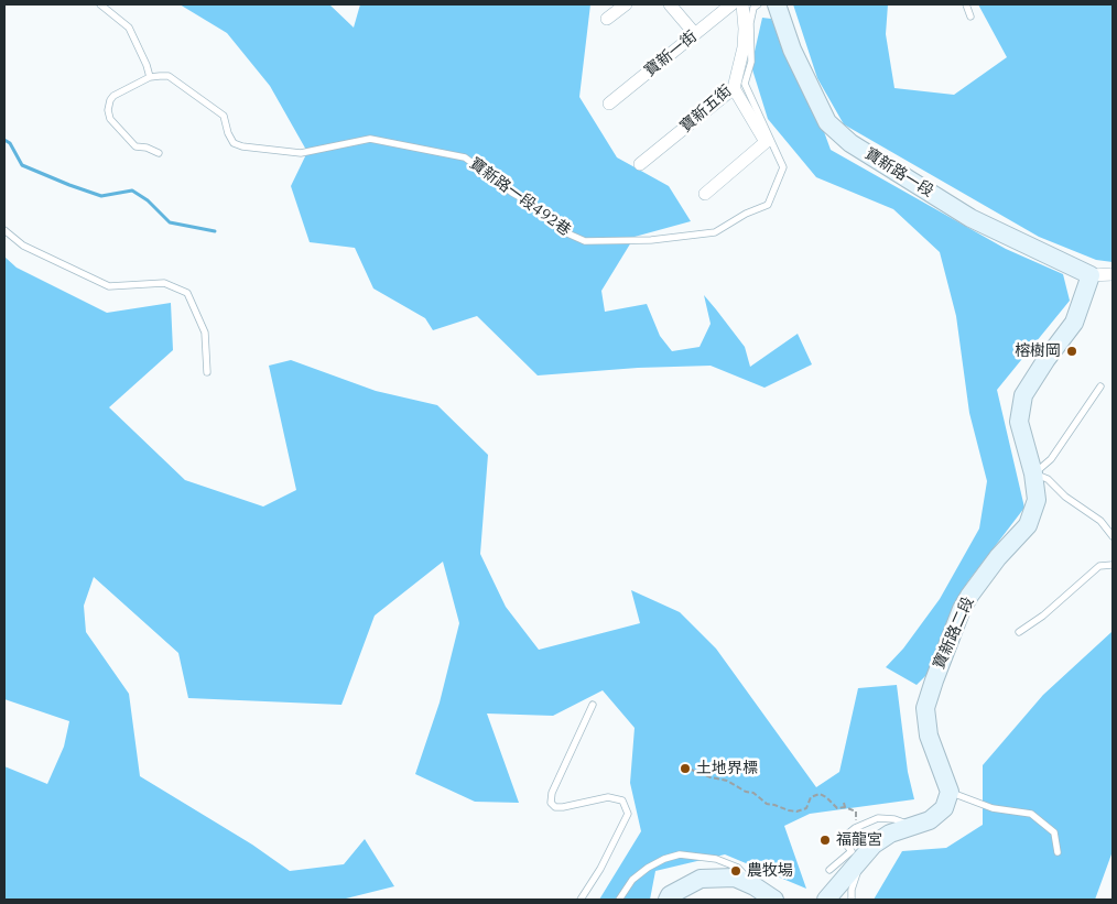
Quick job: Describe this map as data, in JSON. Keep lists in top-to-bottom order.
{
  "streets": {
    "street": [
      "寶新一街",
      "寶新五街",
      "寶新路一段",
      "寶新路二段"
    ],
    "lane": ["寶新路一段492巷"]
  },
  "crossings": [
    ["寶新路一段", "寶新路二段"]
  ],
  "places": [
    "榕樹岡",
    "土地界標",
    "福龍宮",
    "農牧場"
  ]
}
